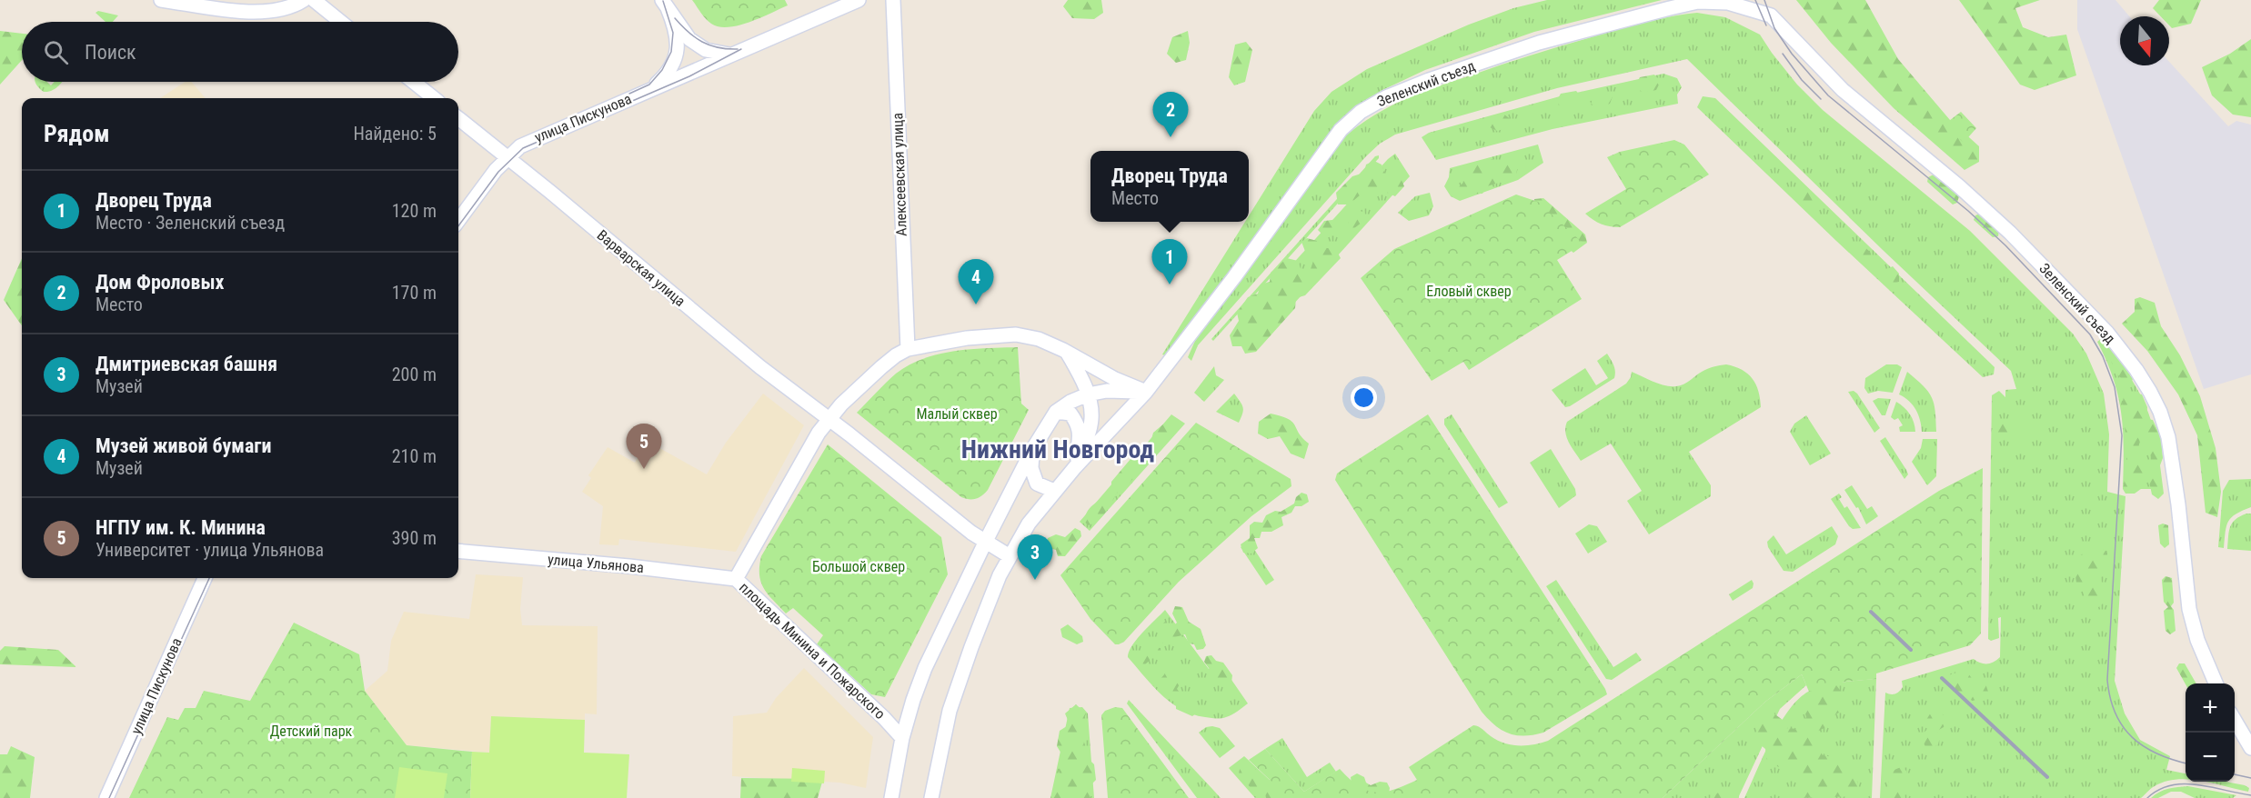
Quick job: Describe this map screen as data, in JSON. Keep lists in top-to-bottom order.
{
  "streets": {
    "street": [
      "Зеленский съезд",
      "улица Пискунова",
      "Алексеевская улица",
      "Варварская улица",
      "улица Ульянова",
      "площадь Минина и Пожарского"
    ]
  },
  "crossings": [
    ["Зеленский съезд", "площадь Минина и Пожарского"],
    ["улица Пискунова", "Варварская улица"],
    ["Алексеевская улица", "площадь Минина и Пожарского"],
    ["Варварская улица", "площадь Минина и Пожарского"],
    ["улица Ульянова", "площадь Минина и Пожарского"]
  ],
  "districts": ["Нижний Новгород"],
  "parks": [
    "Еловый сквер",
    "Малый сквер",
    "Большой сквер",
    "Детский парк"
  ],
  "north": "bottom",
  "page": {
    "search": "Поиск",
    "pins": [
      "2",
      "1",
      "4",
      "5",
      "3"
    ],
    "heading": ["Рядом", "Найдено: 5"],
    "popup": ["Дворец Труда", "Место"],
    "list": [
      {
        "mark": "1",
        "name": "Дворец Труда",
        "note": "Место · Зеленский съезд",
        "value": "120 m"
      },
      {
        "mark": "2",
        "name": "Дом Фроловых",
        "note": "Место",
        "value": "170 m"
      },
      {
        "mark": "3",
        "name": "Дмитриевская башня",
        "note": "Музей",
        "value": "200 m"
      },
      {
        "mark": "4",
        "name": "Музей живой бумаги",
        "note": "Музей",
        "value": "210 m"
      },
      {
        "mark": "5",
        "name": "НГПУ им. К. Минина",
        "note": "Университет · улица Ульянова",
        "value": "390 m"
      }
    ],
    "map_buttons": ["+", "−"]
  }
}
